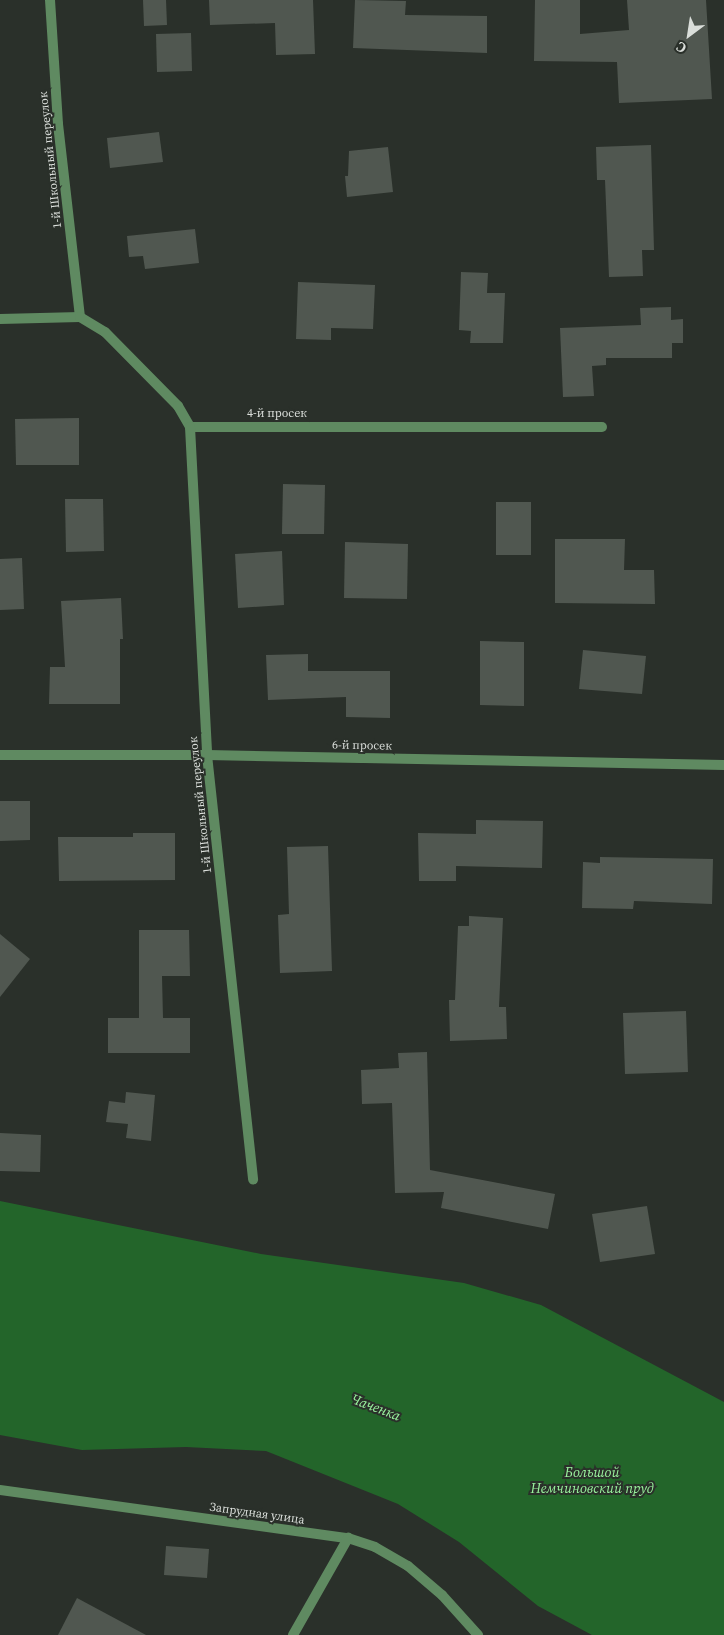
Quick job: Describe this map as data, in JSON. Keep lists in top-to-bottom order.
{
  "streets": {
    "street": [
      "1-й Школьный переулок",
      "4-й просек",
      "6-й просек",
      "Запрудная улица"
    ]
  },
  "crossings": [
    ["1-й Школьный переулок", "4-й просек"],
    ["1-й Школьный переулок", "6-й просек"]
  ],
  "water": ["Чаченка", "Большой Немчиновский пруд"],
  "north": "bottom left"
}
